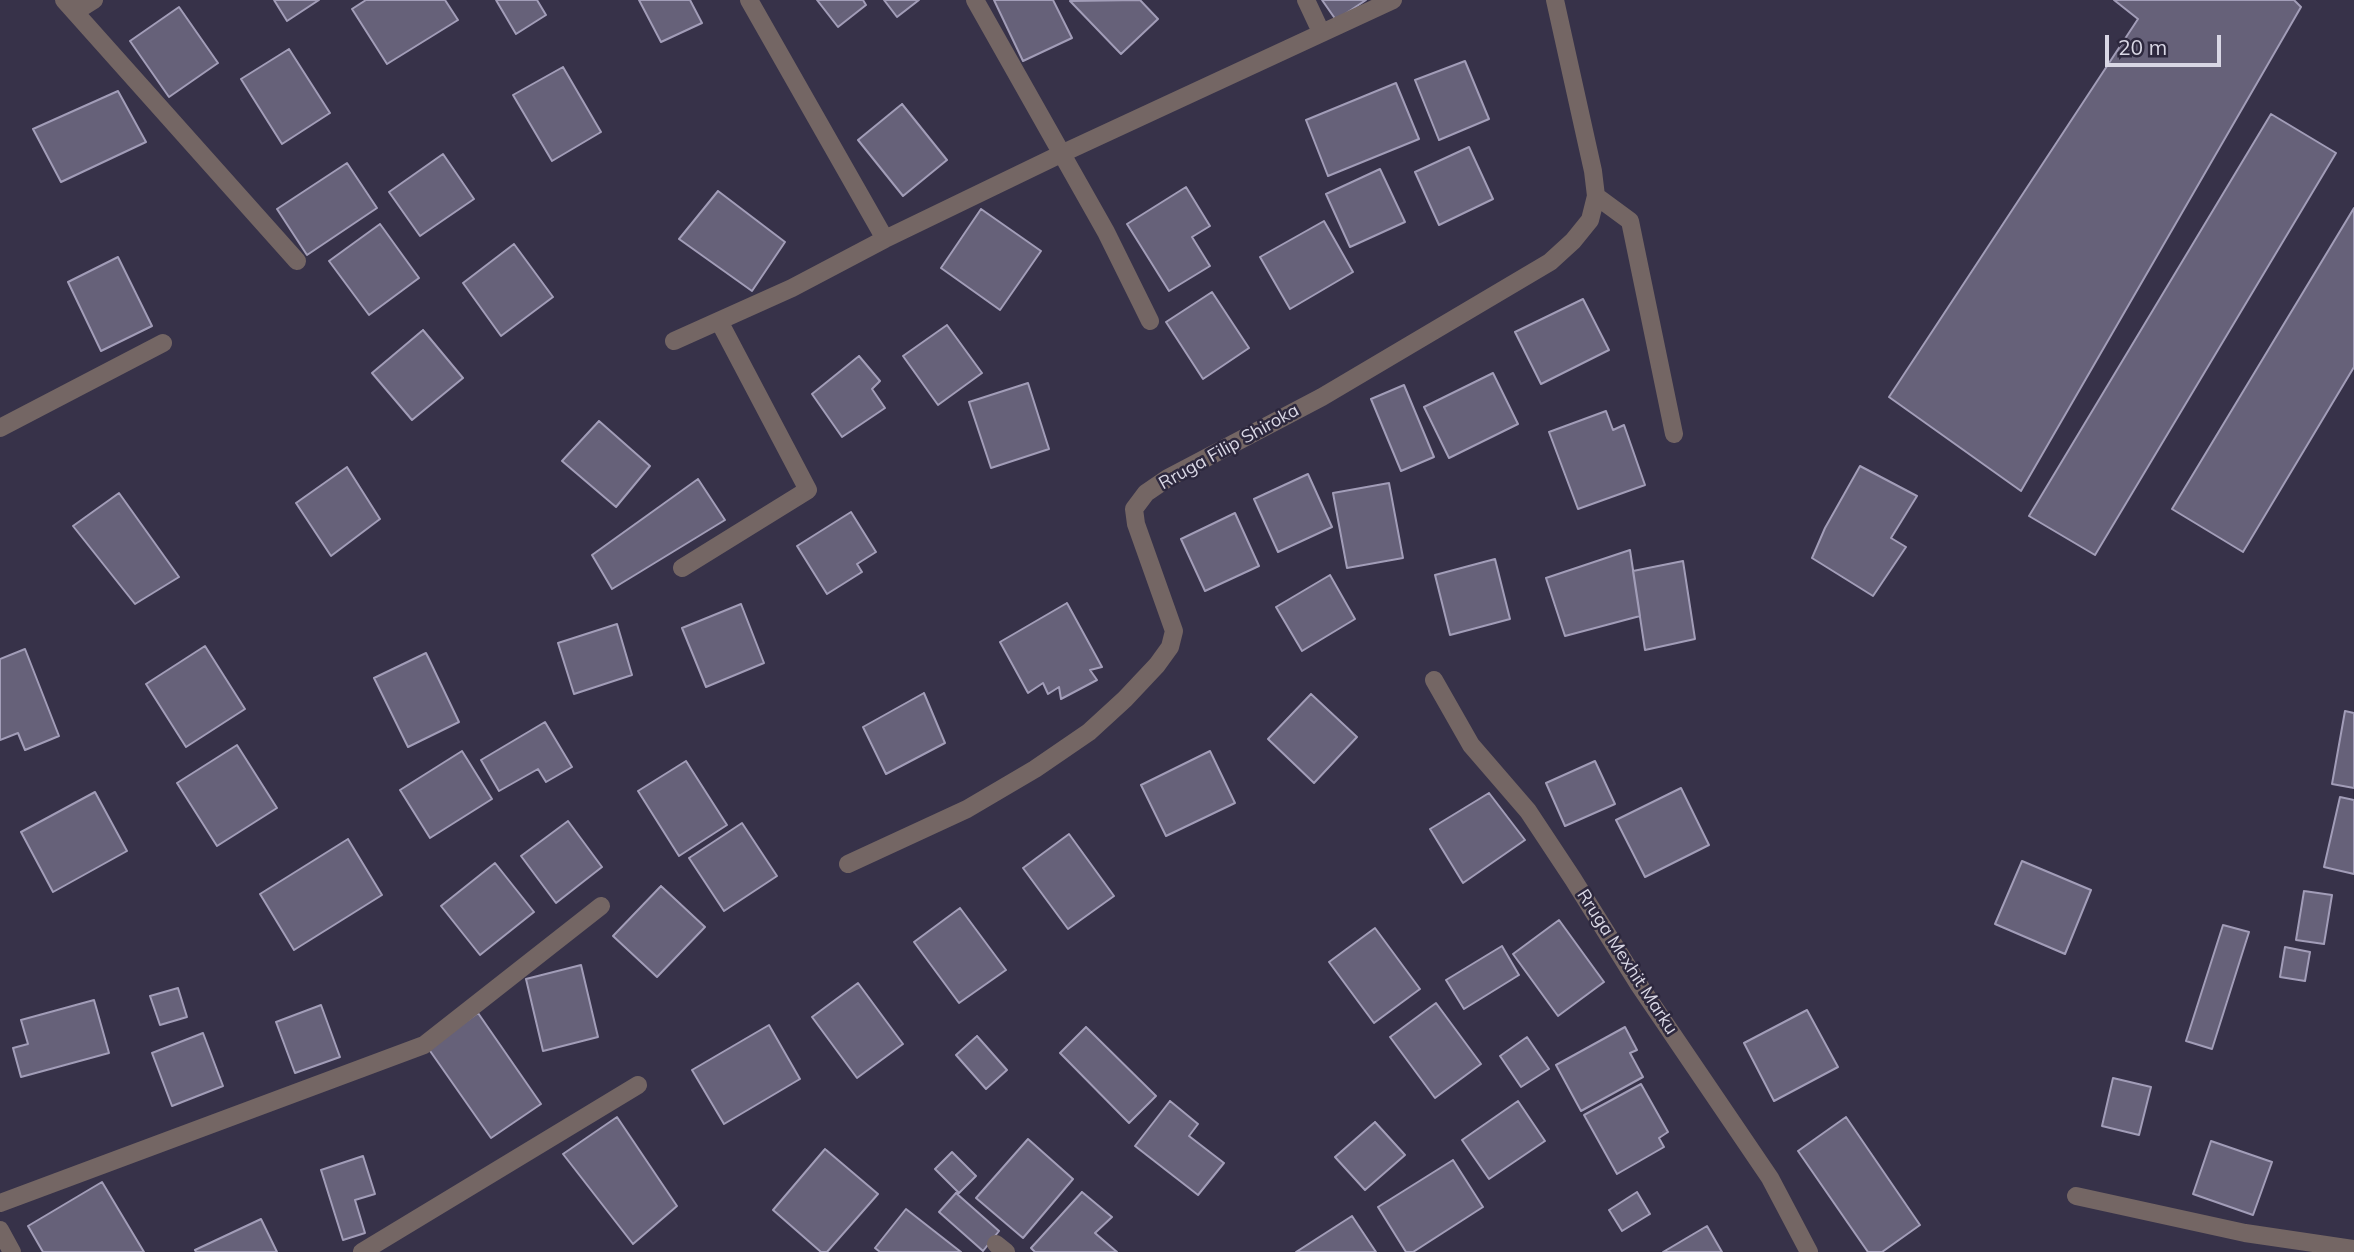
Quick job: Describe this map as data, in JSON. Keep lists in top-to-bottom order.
{
  "streets": {
    "street": ["Rruga Filip Shiroka", "Rruga Mexhit Marku"]
  },
  "scale_bar": "20 m"
}
